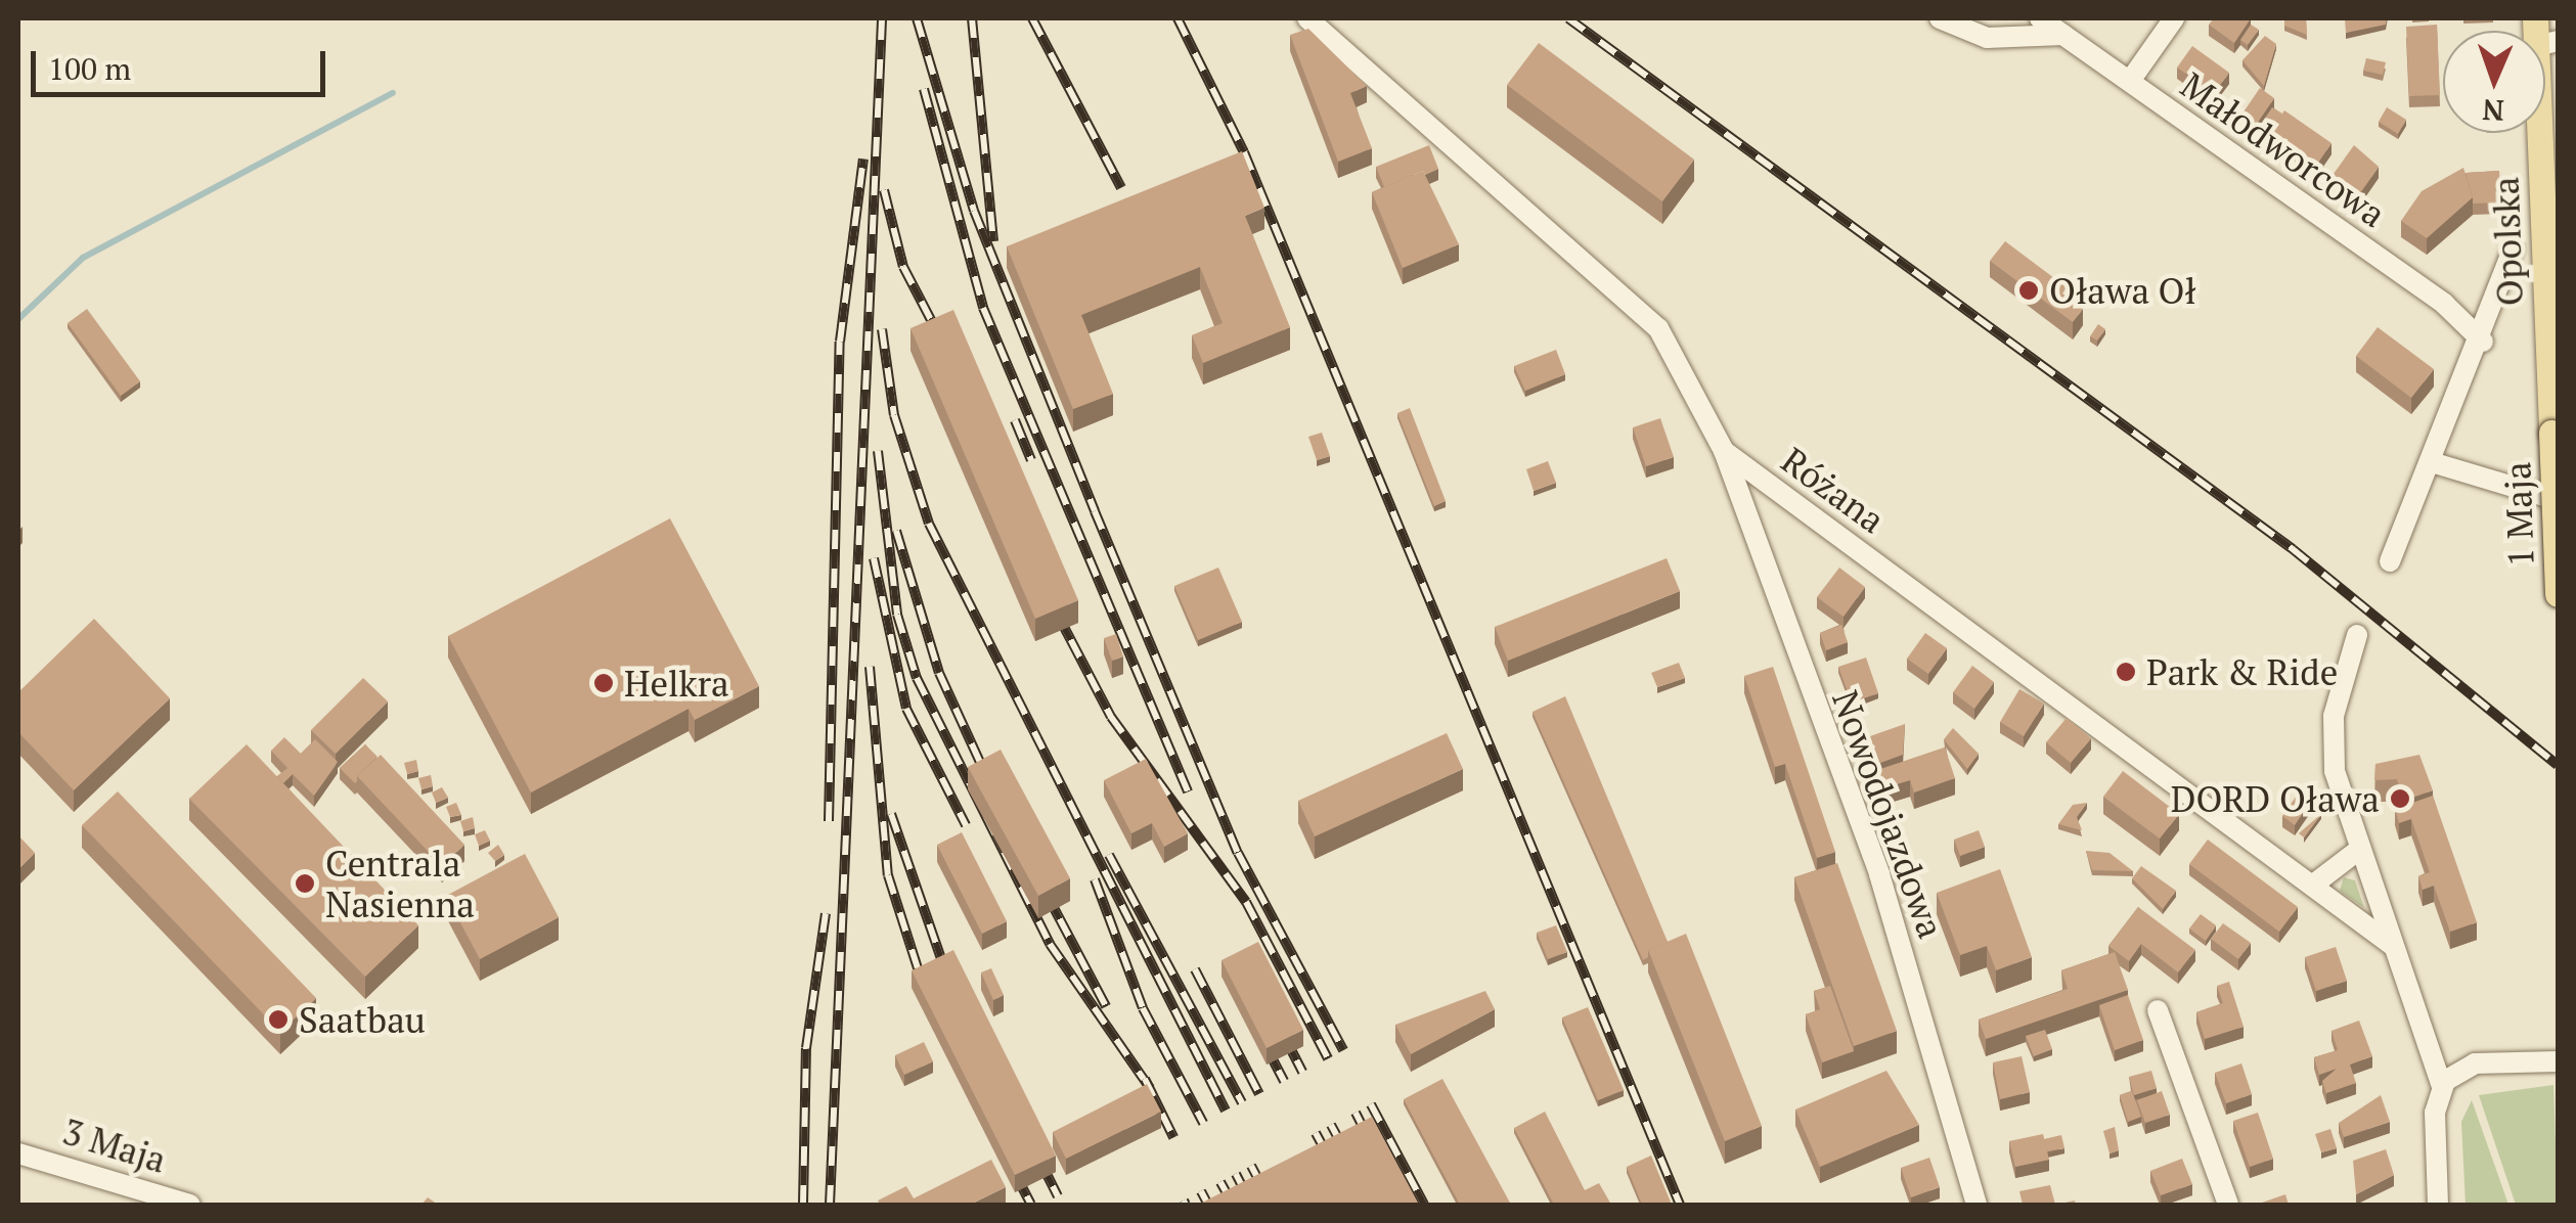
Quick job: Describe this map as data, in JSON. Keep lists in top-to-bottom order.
{
  "streets": {
    "main road": ["Opolska", "1 Maja"],
    "street": [
      "Małodworcowa",
      "Różana",
      "Nowodojazdowa",
      "3 Maja"
    ]
  },
  "crossings": [
    ["Opolska", "1 Maja"],
    ["Różana", "Nowodojazdowa"]
  ],
  "places": [
    "Oława Oł",
    "Park & Ride",
    "Helkra",
    "DORD Oława",
    "Centrala Nasienna",
    "Saatbau"
  ],
  "scale_bar": "100 m",
  "north": "bottom"
}
